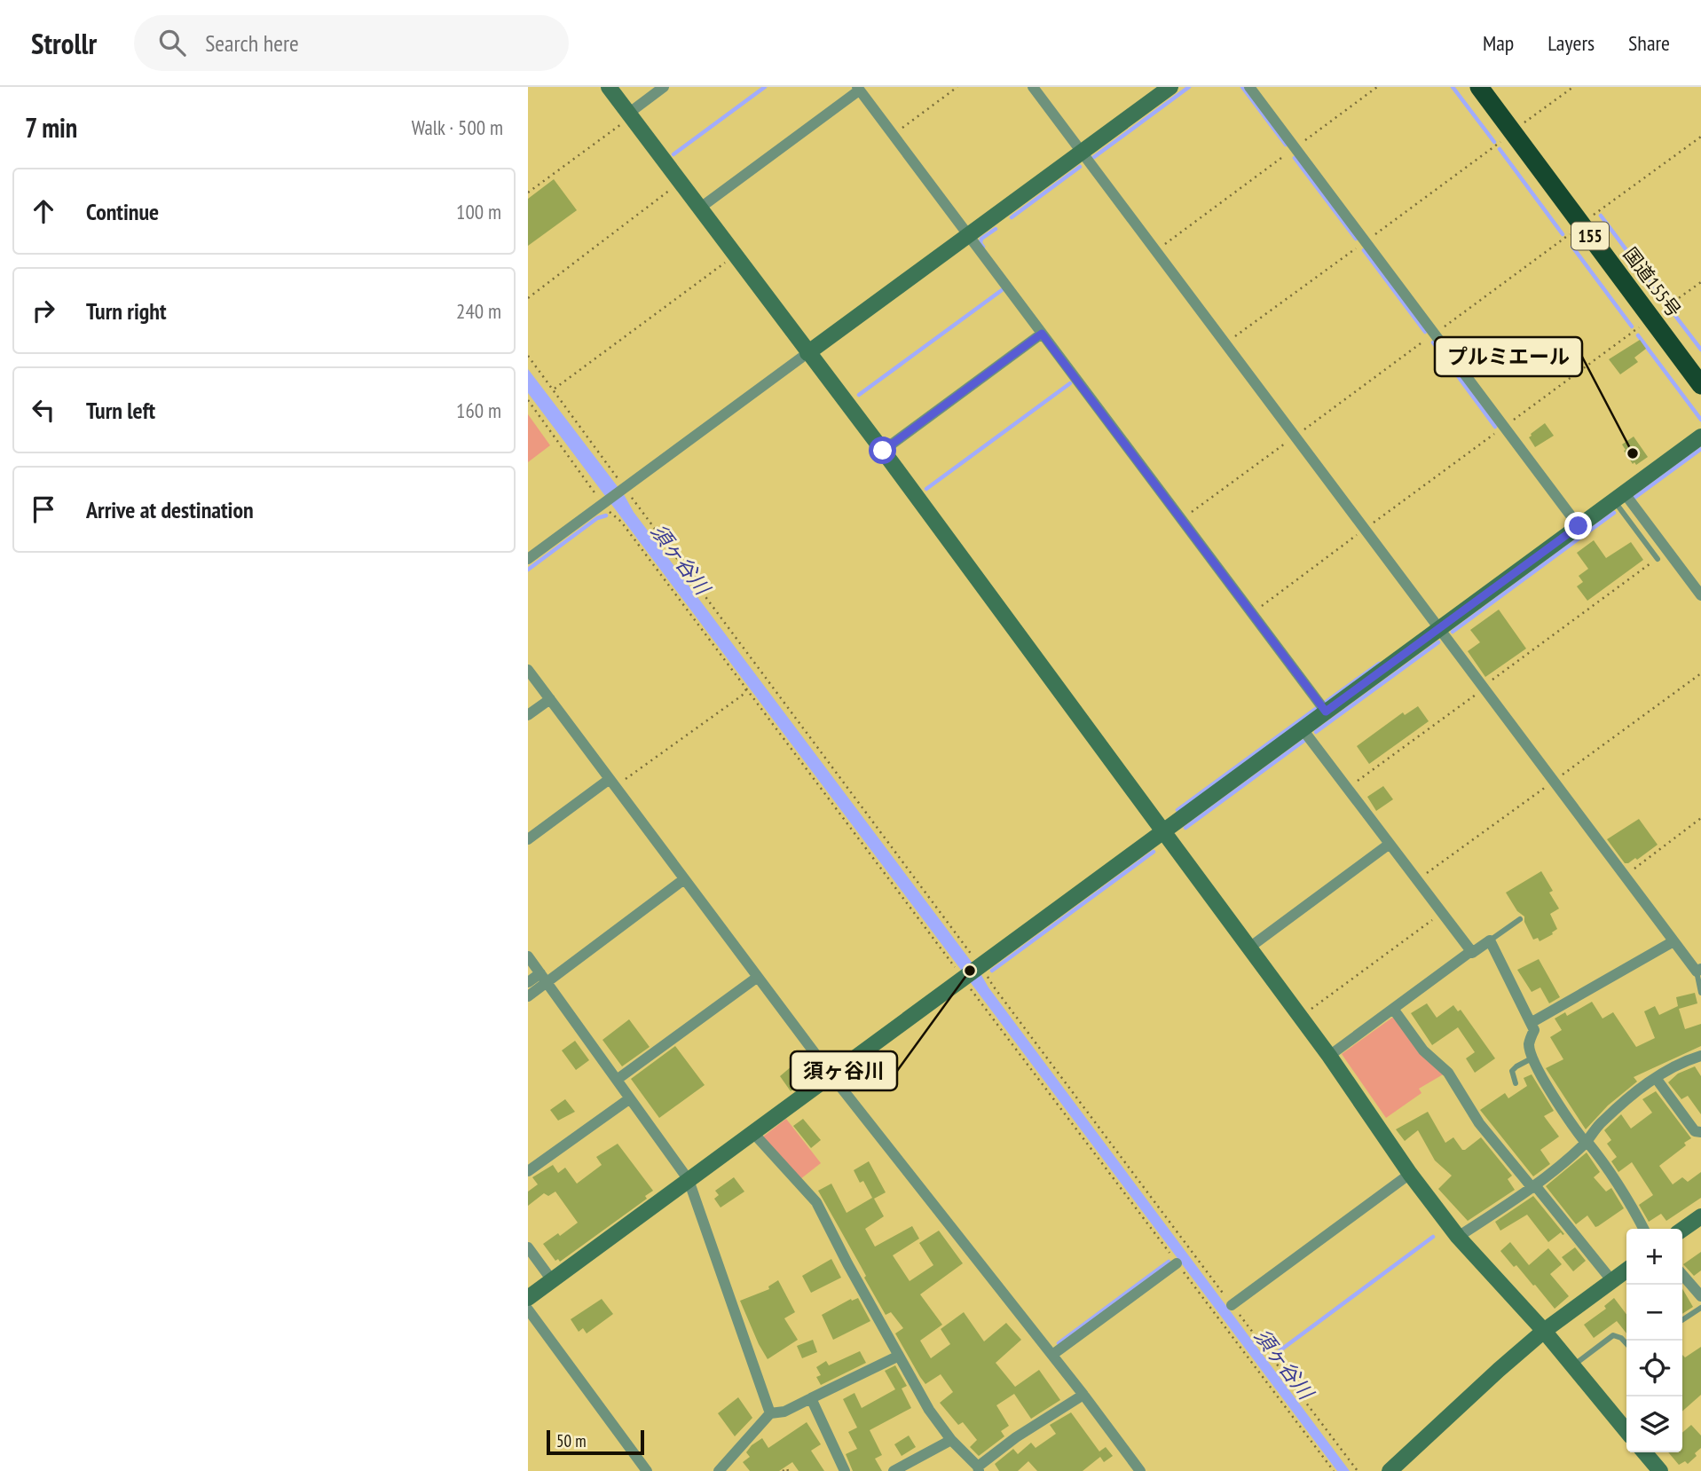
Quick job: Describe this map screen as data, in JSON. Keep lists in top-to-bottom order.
{
  "streets": {
    "highway": ["155", "国道155号"]
  },
  "water": ["須ヶ谷川"],
  "places": ["プルミエール", "須ヶ谷川"],
  "scale_bar": "50 m",
  "page": {
    "header": "Strollr",
    "search": "Search here",
    "nav": ["Map", "Layers", "Share"],
    "heading": ["7 min", "Walk · 500 m"],
    "list": [
      ["Continue", "100 m"],
      ["Turn right", "240 m"],
      ["Turn left", "160 m"],
      "Arrive at destination"
    ],
    "map_buttons": ["+", "−"],
    "scale": "50 m"
  }
}
